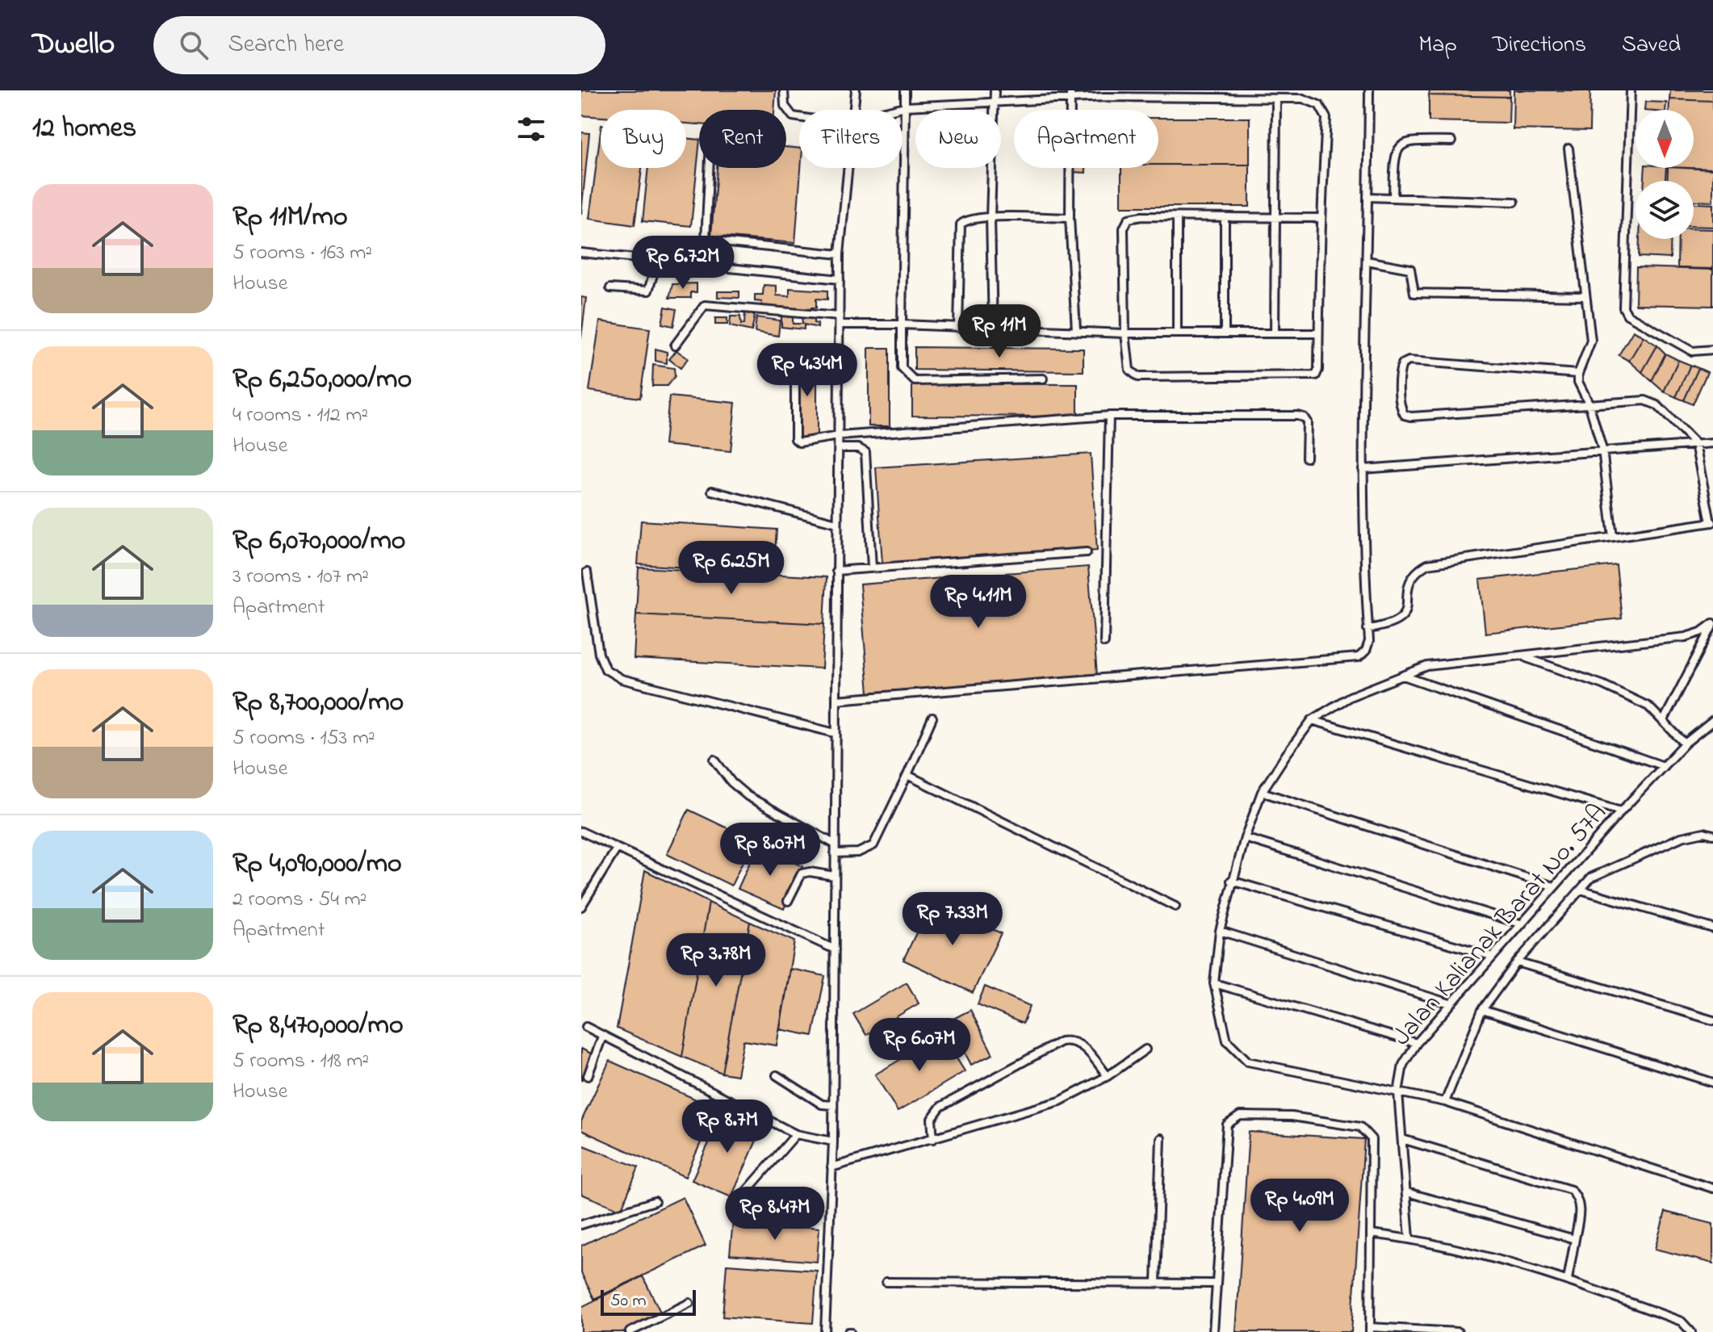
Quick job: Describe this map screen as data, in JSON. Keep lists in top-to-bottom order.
{
  "streets": {
    "lane": ["Jalan Kalianak Barat No. 57A"]
  },
  "scale_bar": "50 m",
  "north": "bottom",
  "page": {
    "header": "Dwello",
    "search": "Search here",
    "nav": ["Map", "Directions", "Saved"],
    "heading": "12 homes",
    "chip": [
      "Buy",
      "Rent",
      "Filters",
      "New",
      "Apartment"
    ],
    "list": [
      {
        "name": "Rp 11M/mo",
        "note": "5 rooms · 163 m² · House"
      },
      {
        "name": "Rp 6,250,000/mo",
        "note": "4 rooms · 112 m² · House"
      },
      {
        "name": "Rp 6,070,000/mo",
        "note": "3 rooms · 107 m² · Apartment"
      },
      {
        "name": "Rp 8,700,000/mo",
        "note": "5 rooms · 153 m² · House"
      },
      {
        "name": "Rp 4,090,000/mo",
        "note": "2 rooms · 54 m² · Apartment"
      },
      {
        "name": "Rp 8,470,000/mo",
        "note": "5 rooms · 118 m² · House"
      }
    ],
    "price": [
      "Rp 6.72M",
      "Rp 11M",
      "Rp 4.34M",
      "Rp 6.25M",
      "Rp 4.11M",
      "Rp 8.07M",
      "Rp 7.33M",
      "Rp 3.78M",
      "Rp 6.07M",
      "Rp 8.7M",
      "Rp 4.09M",
      "Rp 8.47M"
    ],
    "scale": "50 m"
  }
}
